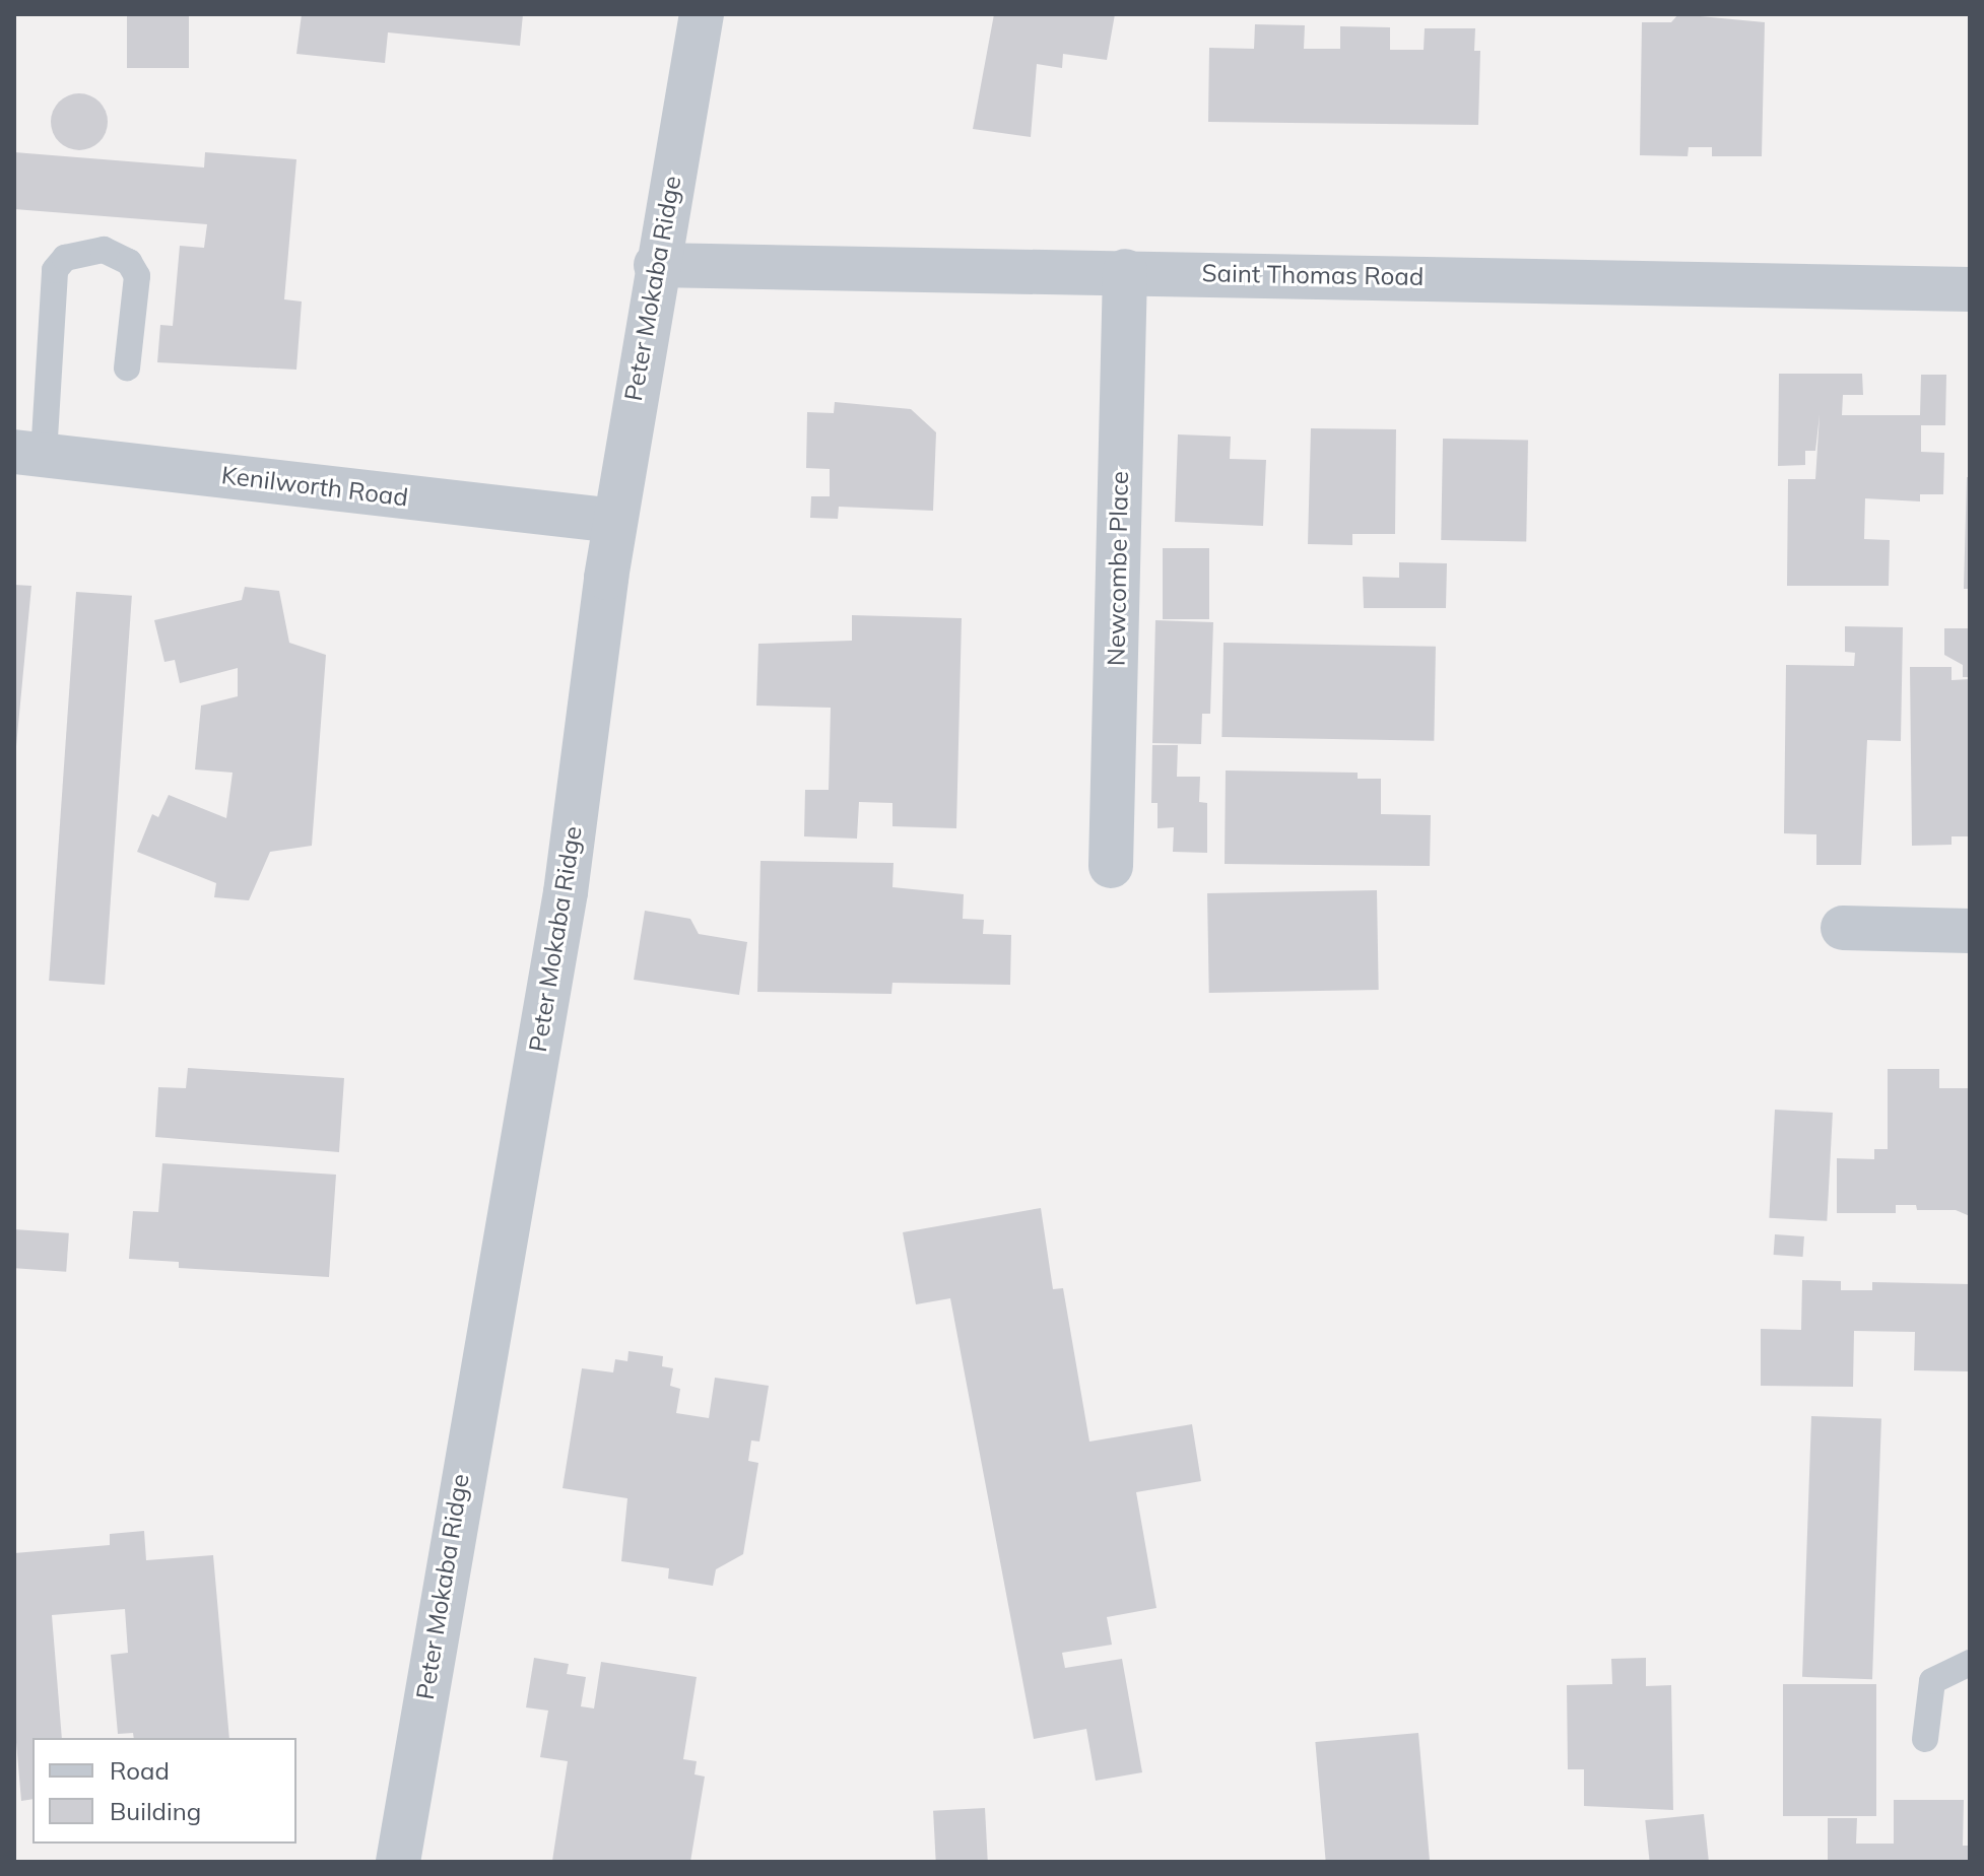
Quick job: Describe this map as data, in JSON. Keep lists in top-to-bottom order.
{
  "streets": {
    "street": [
      "Saint Thomas Road",
      "Peter Mokaba Ridge",
      "Kenilworth Road",
      "Newcombe Place"
    ]
  },
  "crossings": [
    ["Saint Thomas Road", "Peter Mokaba Ridge"],
    ["Saint Thomas Road", "Newcombe Place"],
    ["Peter Mokaba Ridge", "Kenilworth Road"]
  ],
  "legend": ["Road", "Building"]
}
